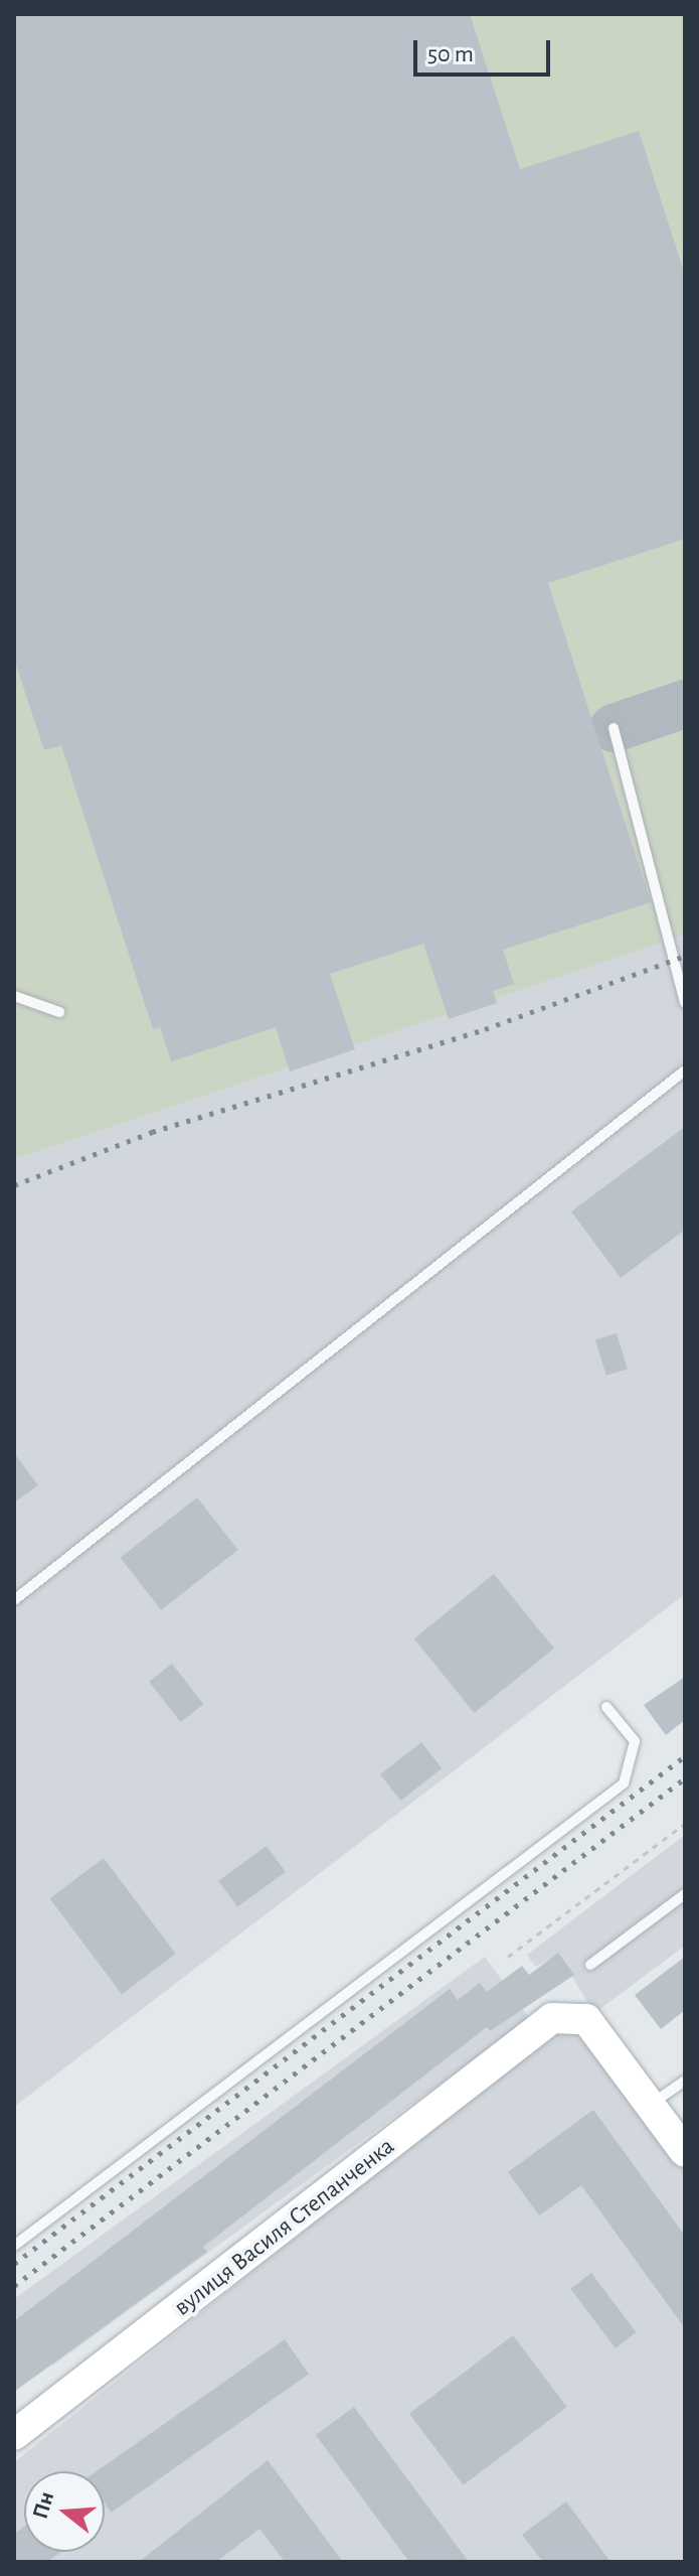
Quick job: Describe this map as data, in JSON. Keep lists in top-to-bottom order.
{
  "streets": {
    "street": ["вулиця Василя Степанченка"]
  },
  "scale_bar": "50 m",
  "north": "left"
}
